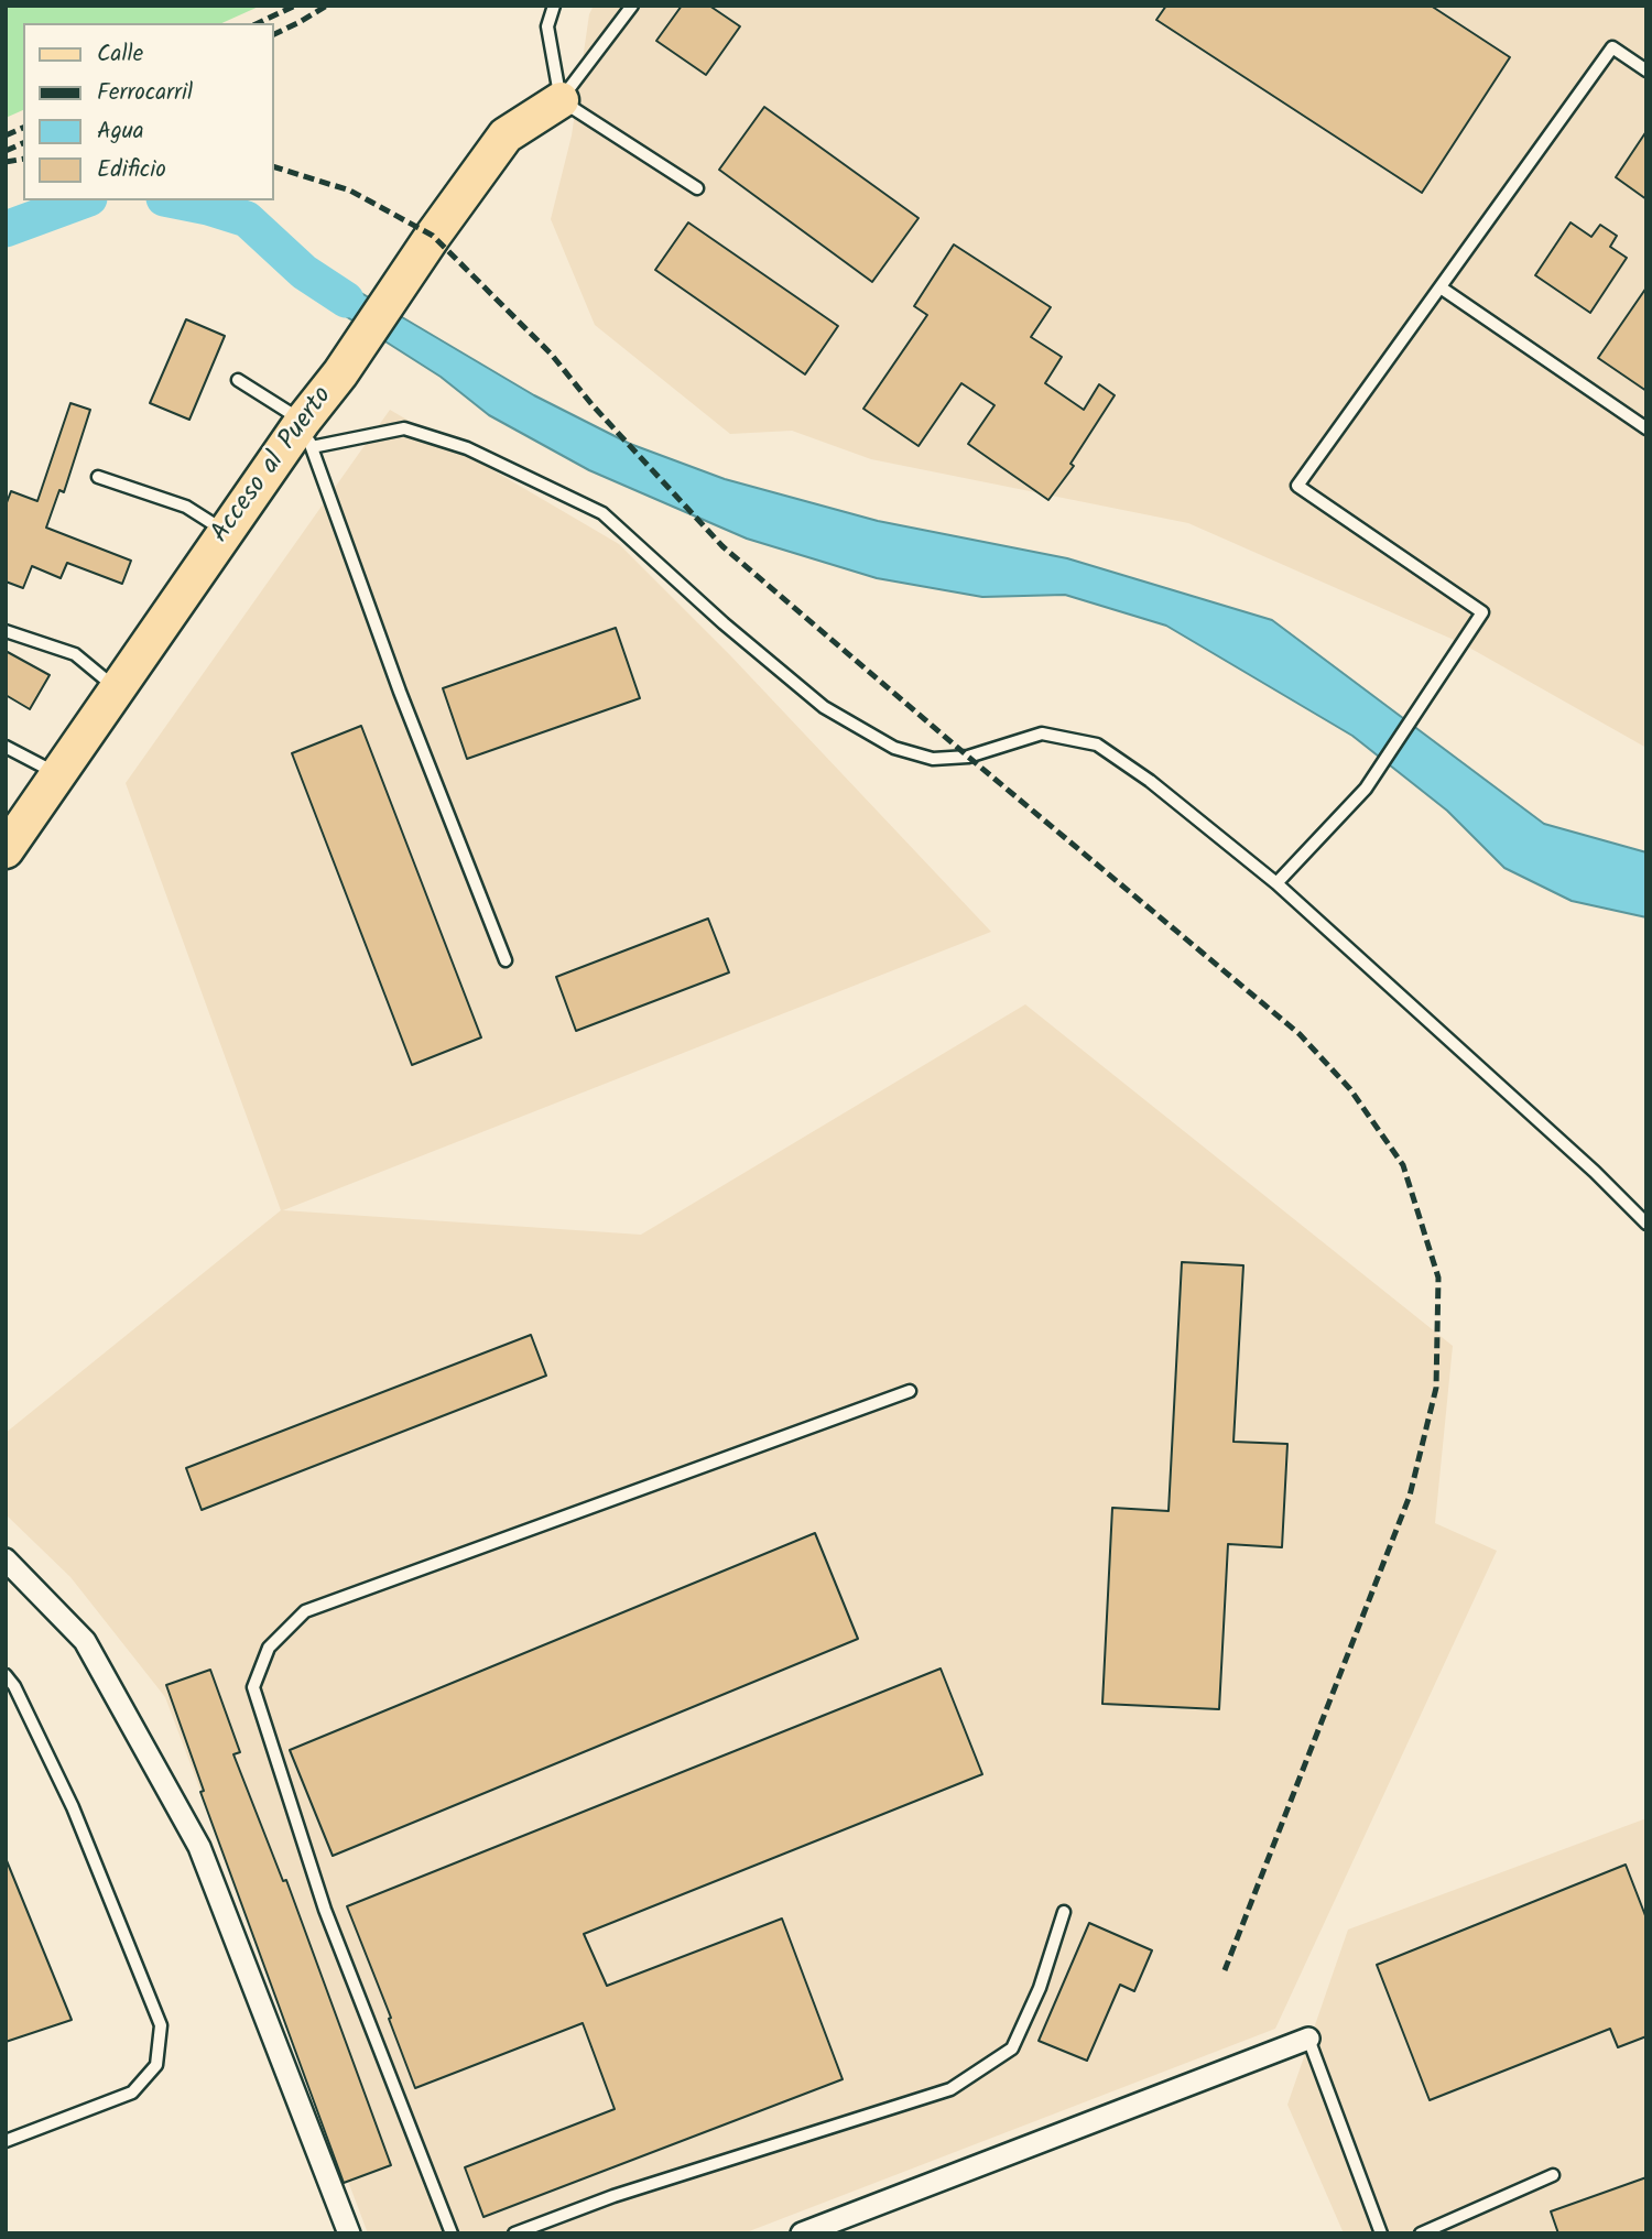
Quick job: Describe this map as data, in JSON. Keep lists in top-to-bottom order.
{
  "streets": {
    "main road": ["Acceso al Puerto"]
  },
  "legend": [
    "Calle",
    "Ferrocarril",
    "Agua",
    "Edificio"
  ]
}
